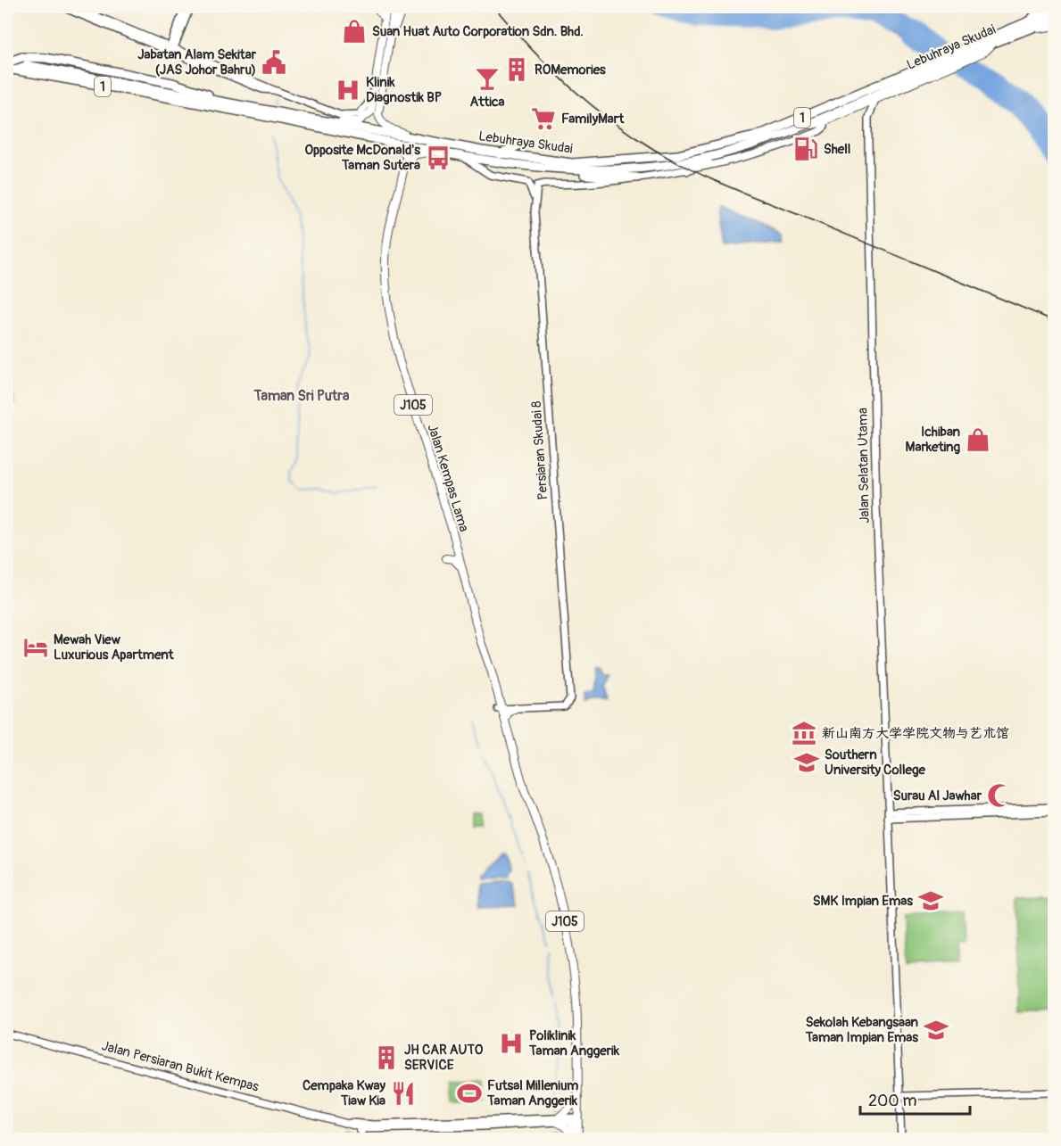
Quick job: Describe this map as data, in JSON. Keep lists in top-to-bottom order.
{
  "streets": {
    "highway": ["Lebuhraya Skudai", "1"],
    "main road": ["J105", "Jalan Kempas Lama"],
    "street": ["Persiaran Skudai 8", "Jalan Selatan Utama", "Jalan Persiaran Bukit Kempas"]
  },
  "crossings": [
    ["Lebuhraya Skudai", "Jalan Selatan Utama"],
    ["Jalan Kempas Lama", "Jalan Persiaran Bukit Kempas"]
  ],
  "districts": ["Taman Sri Putra"],
  "places": {
    "shop": ["Suan Huat Auto Corporation Sdn. Bhd.", "Ichiban Marketing"],
    "public building": ["Jabatan Alam Sekitar (JAS Johor Bahru)"],
    "building": ["ROMemories", "JH CAR AUTO SERVICE"],
    "bar": ["Attica"],
    "hospital": ["Klinik Diagnostik BP", "Poliklinik Taman Anggerik"],
    "supermarket": ["FamilyMart"],
    "fuel station": ["Shell"],
    "bus stop": ["Opposite McDonald's Taman Sutera"],
    "hotel": ["Mewah View Luxurious Apartment"],
    "museum": ["新山南方大学学院文物与艺术馆"],
    "school or university": ["Southern University College", "SMK Impian Emas", "Sekolah Kebangsaan Taman Impian Emas"],
    "mosque": ["Surau Al Jawhar"],
    "restaurant": ["Cempaka Kway Tiaw Kia"],
    "sports": ["Futsal Millenium Taman Anggerik"]
  },
  "scale_bar": "200 m"
}
